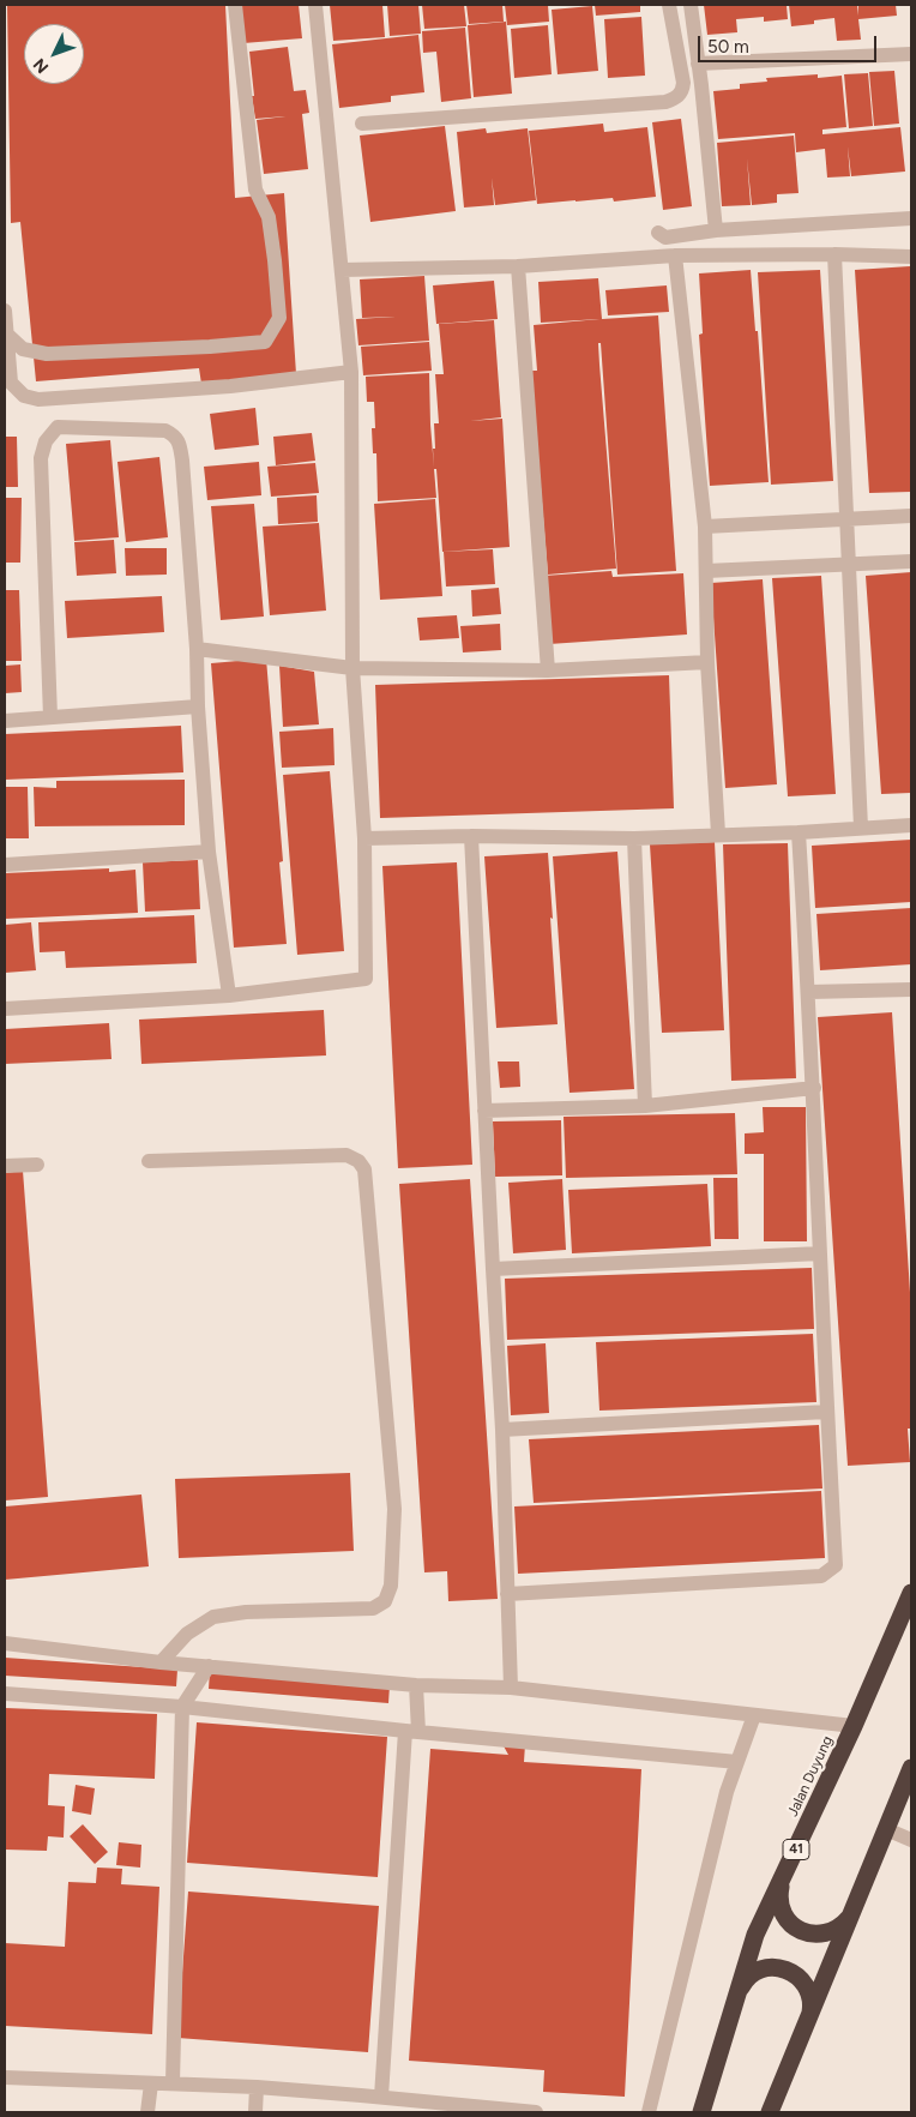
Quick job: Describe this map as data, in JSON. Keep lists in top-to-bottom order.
{
  "streets": {
    "highway": ["Jalan Duyung", "41"]
  },
  "scale_bar": "50 m",
  "north": "bottom left"
}
